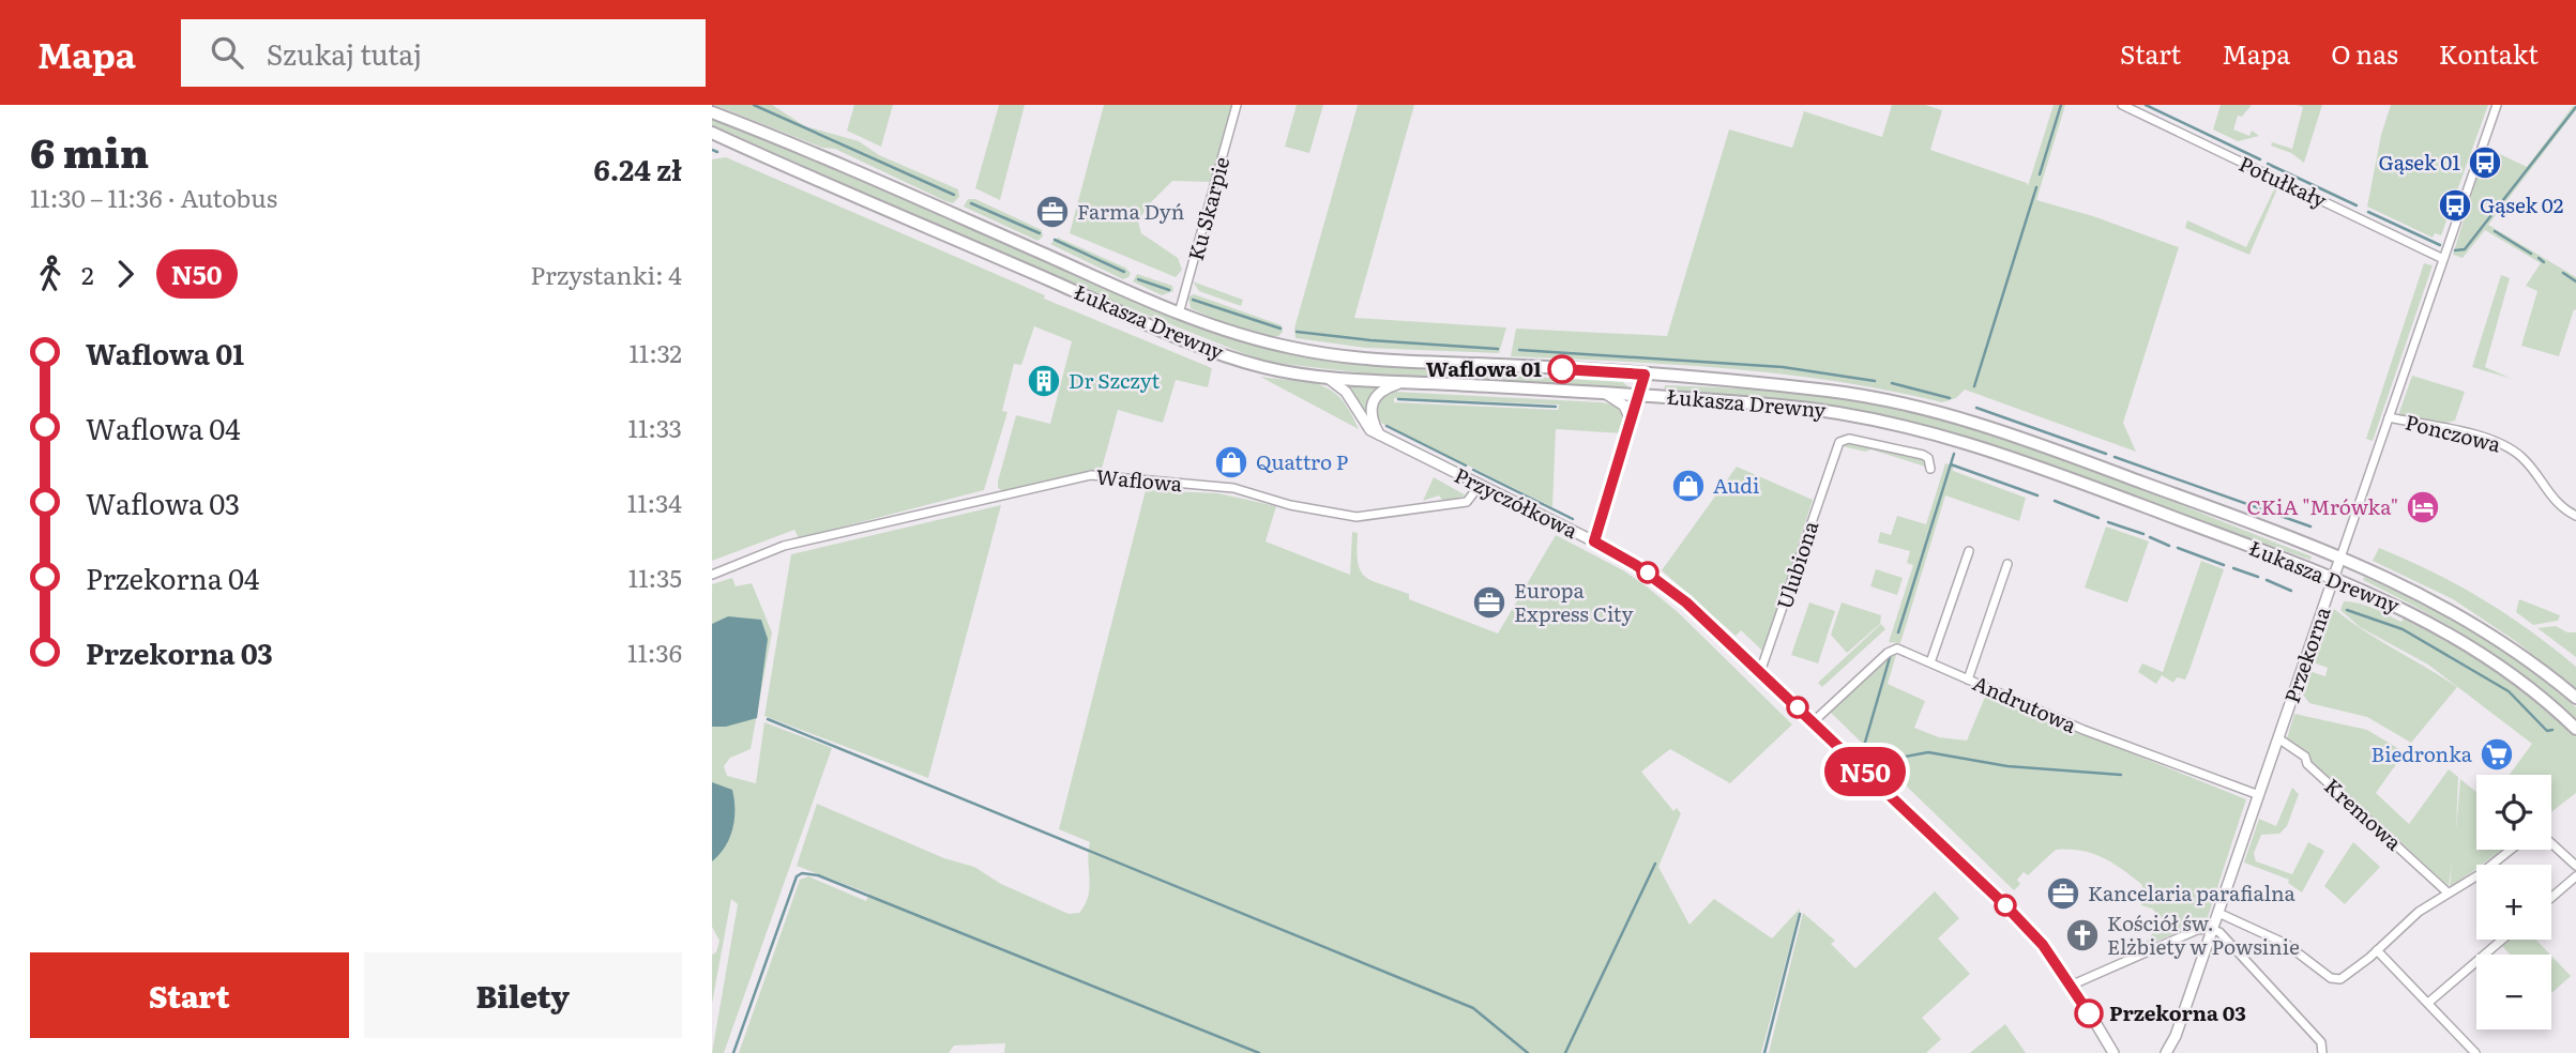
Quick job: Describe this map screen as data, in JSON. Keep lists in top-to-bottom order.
{
  "streets": {
    "main road": ["Łukasza Drewny"],
    "street": [
      "Potułkały",
      "Ku Skarpie",
      "Ponczowa",
      "Waflowa",
      "Przyczółkowa",
      "Ulubiona",
      "Przekorna",
      "Andrutowa",
      "Kremowa"
    ]
  },
  "crossings": [
    ["Potułkały", "Przekorna"],
    ["Ku Skarpie", "Łukasza Drewny"],
    ["Łukasza Drewny", "Przyczółkowa"],
    ["Łukasza Drewny", "Przekorna"],
    ["Ponczowa", "Przekorna"],
    ["Waflowa", "Przyczółkowa"],
    ["Przyczółkowa", "Ulubiona"],
    ["Przyczółkowa", "Andrutowa"],
    ["Przekorna", "Andrutowa"],
    ["Przekorna", "Kremowa"]
  ],
  "places": {
    "bus stop": ["Gąsek 01", "Gąsek 02"],
    "office": ["Farma Dyń", "Europa Express City", "Kancelaria parafialna"],
    "other": ["Waflowa 01", "Przekorna 03"],
    "building": ["Dr Szczyt"],
    "shop": ["Quattro P", "Audi"],
    "hotel": ["CKiA \"Mrówka\""],
    "supermarket": ["Biedronka"],
    "church": ["Kościół św. Elżbiety w Powsinie"]
  },
  "lines": ["bus line N50"],
  "page": {
    "header": "Mapa",
    "search": "Szukaj tutaj",
    "nav": [
      "Start",
      "Mapa",
      "O nas",
      "Kontakt"
    ],
    "heading": ["6 min", "11:30 – 11:36 · Autobus", "6.24 zł"],
    "on_map": "N50",
    "legs": ["2", "N50", "Przystanki: 4"],
    "list": [
      {
        "name": "Waflowa 01",
        "value": "11:32"
      },
      {
        "name": "Waflowa 04",
        "value": "11:33"
      },
      {
        "name": "Waflowa 03",
        "value": "11:34"
      },
      {
        "name": "Przekorna 04",
        "value": "11:35"
      },
      {
        "name": "Przekorna 03",
        "value": "11:36"
      }
    ],
    "map_buttons": ["+", "−"],
    "buttons": ["Start", "Bilety"]
  }
}
